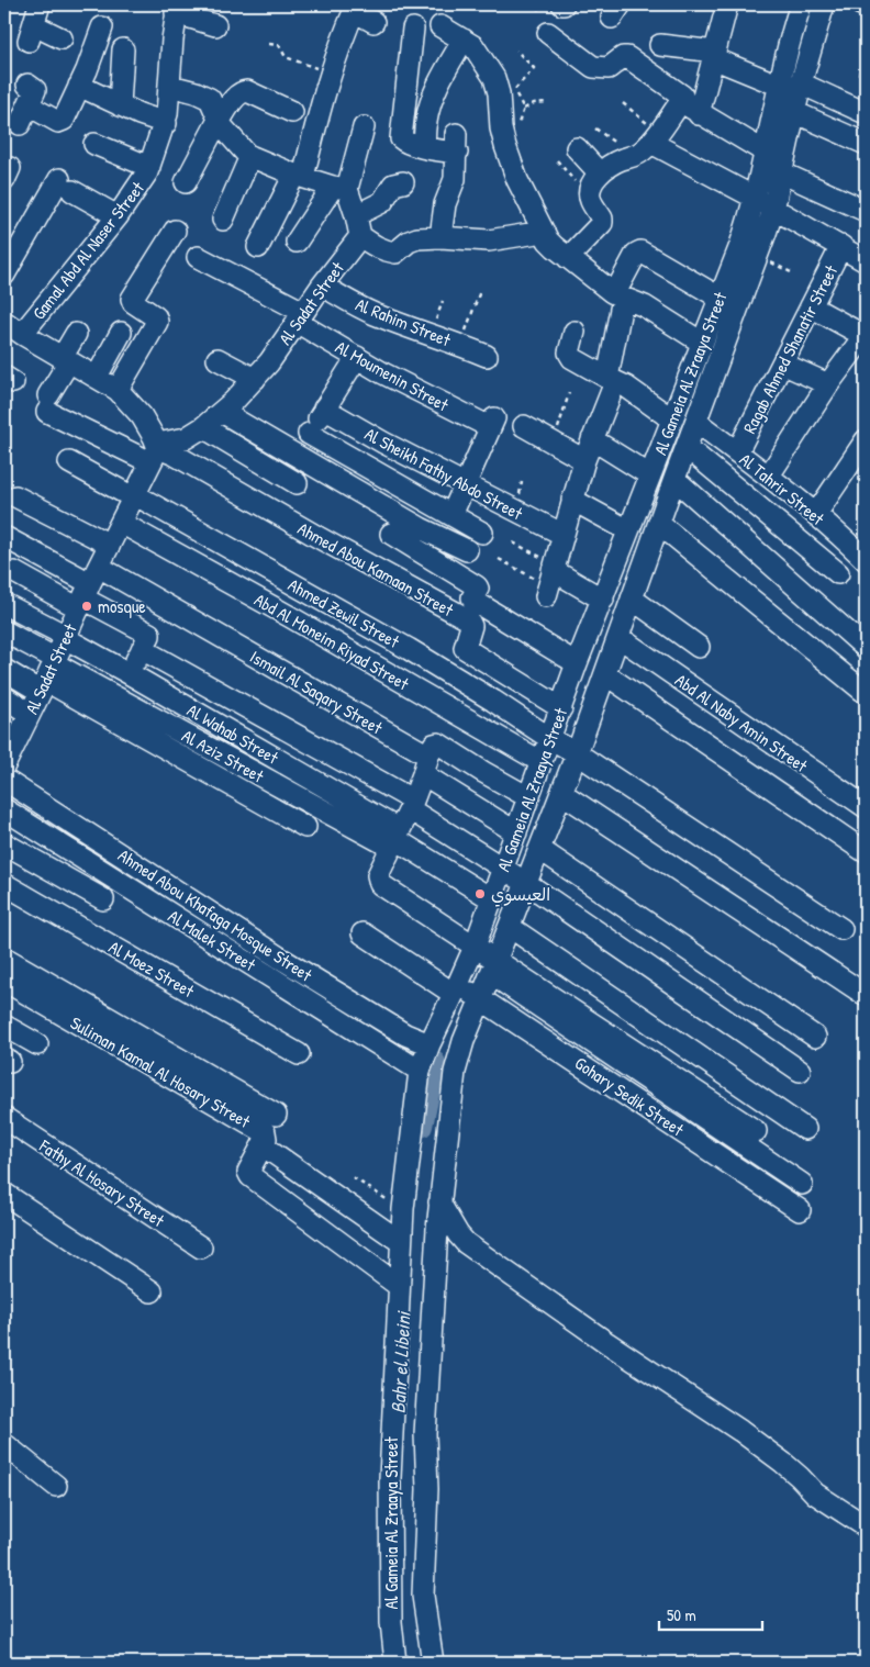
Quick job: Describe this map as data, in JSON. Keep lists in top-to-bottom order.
{
  "streets": {
    "street": [
      "Gamal Abd Al Naser Street",
      "Al Sadat Street",
      "Al Rahim Street",
      "Ragab Ahmed Shanatir Street",
      "Al Gameia Al Zraaya Street",
      "Al Moumenin Street",
      "Al Sheikh Fathy Abdo Street",
      "Al Tahrir Street",
      "Ahmed Abou Kamaan Street",
      "Ahmed Zewil Street",
      "Abd Al Moneim Riyad Street",
      "Ismail Al Saqary Street",
      "Abd Al Naby Amin Street",
      "Al Wahab Street",
      "Al Aziz Street",
      "Ahmed Abou Khafaga Mosque Street",
      "Al Malek Street",
      "Al Moez Street",
      "Suliman Kamal Al Hosary Street",
      "Gohary Sedik Street",
      "Fathy Al Hosary Street"
    ]
  },
  "crossings": [
    ["Al Sadat Street", "Al Rahim Street"],
    ["Al Sadat Street", "Al Moumenin Street"],
    ["Al Sadat Street", "Ahmed Abou Kamaan Street"],
    ["Al Sadat Street", "Ahmed Zewil Street"],
    ["Al Sadat Street", "Abd Al Moneim Riyad Street"],
    ["Al Sadat Street", "Ismail Al Saqary Street"],
    ["Al Sadat Street", "Al Wahab Street"],
    ["Al Sadat Street", "Al Aziz Street"],
    ["Ragab Ahmed Shanatir Street", "Al Tahrir Street"],
    ["Al Gameia Al Zraaya Street", "Al Tahrir Street"],
    ["Al Gameia Al Zraaya Street", "Ahmed Abou Kamaan Street"],
    ["Al Gameia Al Zraaya Street", "Ahmed Zewil Street"],
    ["Al Gameia Al Zraaya Street", "Abd Al Moneim Riyad Street"],
    ["Al Gameia Al Zraaya Street", "Ismail Al Saqary Street"],
    ["Al Gameia Al Zraaya Street", "Abd Al Naby Amin Street"],
    ["Al Gameia Al Zraaya Street", "Al Aziz Street"],
    ["Al Gameia Al Zraaya Street", "Ahmed Abou Khafaga Mosque Street"],
    ["Al Gameia Al Zraaya Street", "Al Malek Street"],
    ["Al Gameia Al Zraaya Street", "Suliman Kamal Al Hosary Street"],
    ["Al Gameia Al Zraaya Street", "Gohary Sedik Street"],
    ["Al Moumenin Street", "Al Sheikh Fathy Abdo Street"],
    ["Al Wahab Street", "Al Aziz Street"]
  ],
  "water": ["Bahr el Libeini"],
  "places": ["mosque", "العيسوي"],
  "scale_bar": "50 m"
}
